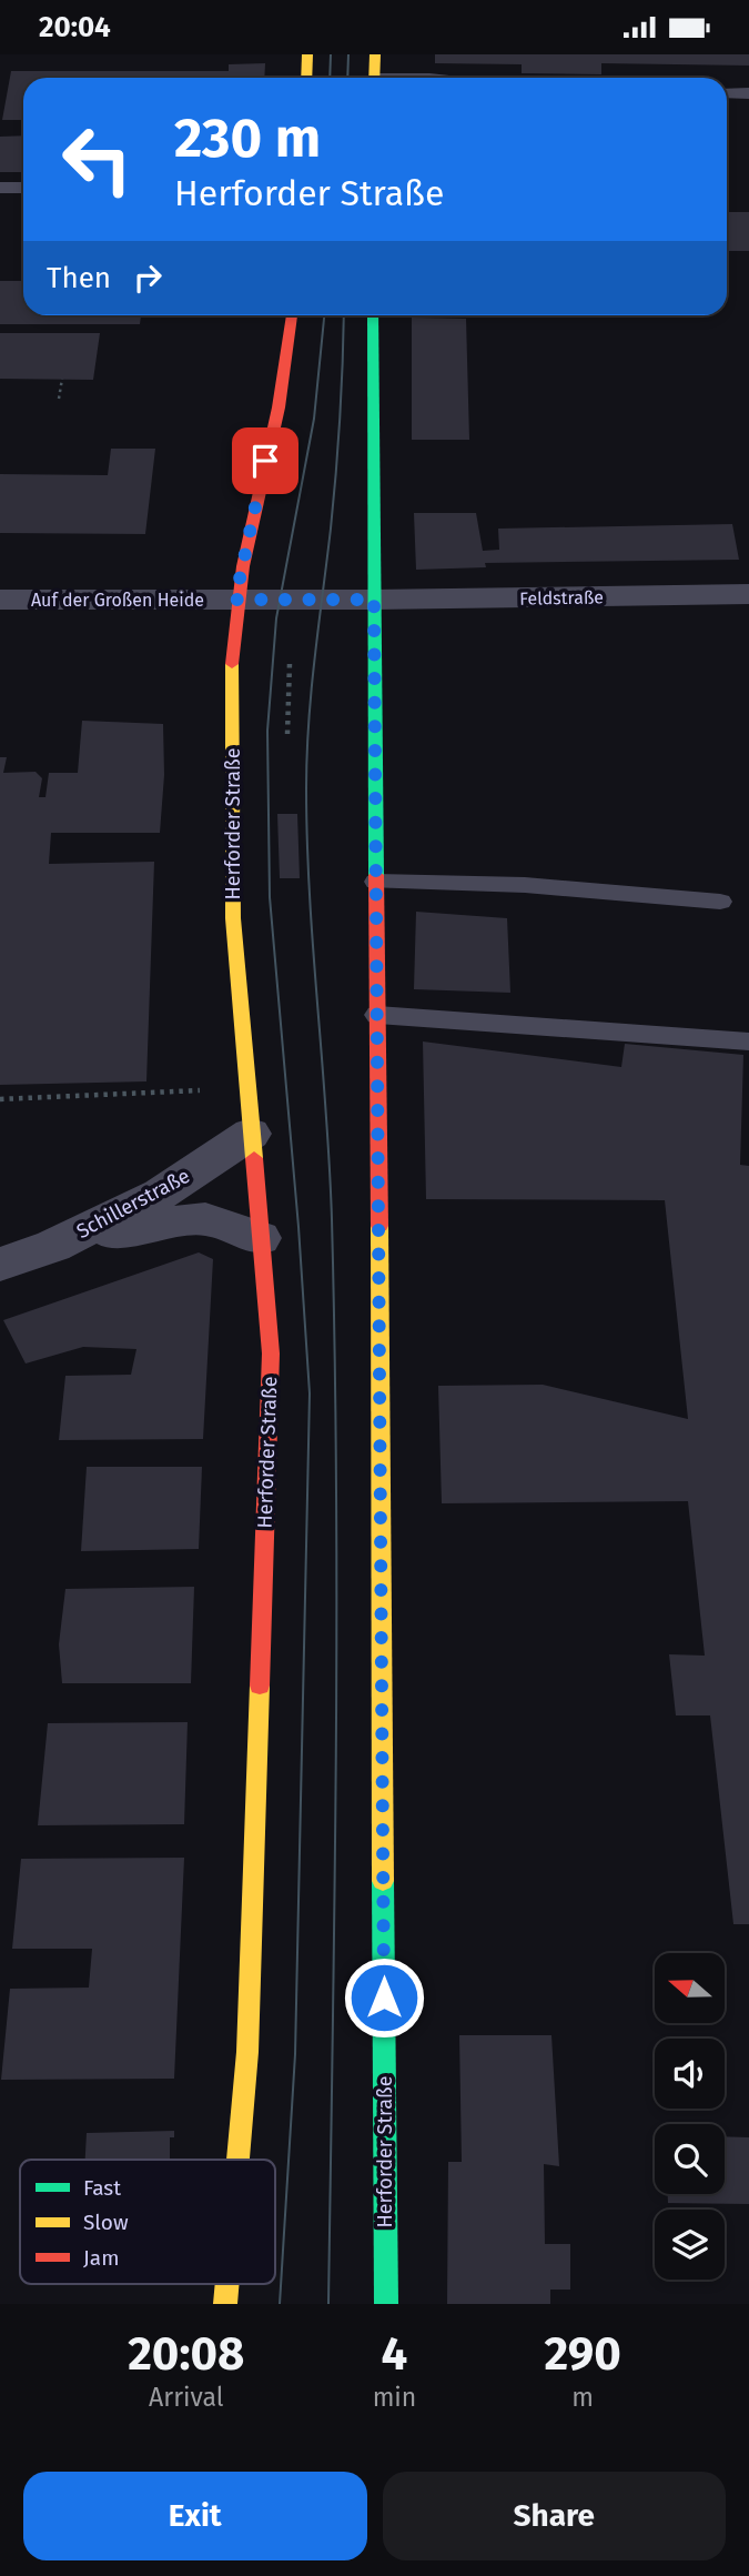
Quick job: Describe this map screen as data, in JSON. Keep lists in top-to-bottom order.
{
  "streets": {
    "main road": ["Herforder Straße"],
    "street": ["Feldstraße", "Auf der Großen Heide", "Schillerstraße"]
  },
  "crossings": [
    ["Feldstraße", "Herforder Straße"],
    ["Auf der Großen Heide", "Herforder Straße"],
    ["Herforder Straße", "Schillerstraße"]
  ],
  "legend": ["Fast", "Slow", "Jam"],
  "north": "left",
  "page": {
    "status": "20:04",
    "turn": ["230 m", "Herforder Straße"],
    "then": "Then",
    "eta": [
      "20:08",
      "Arrival",
      "4",
      "min",
      "290",
      "m"
    ],
    "buttons": ["Exit", "Share"]
  }
}
